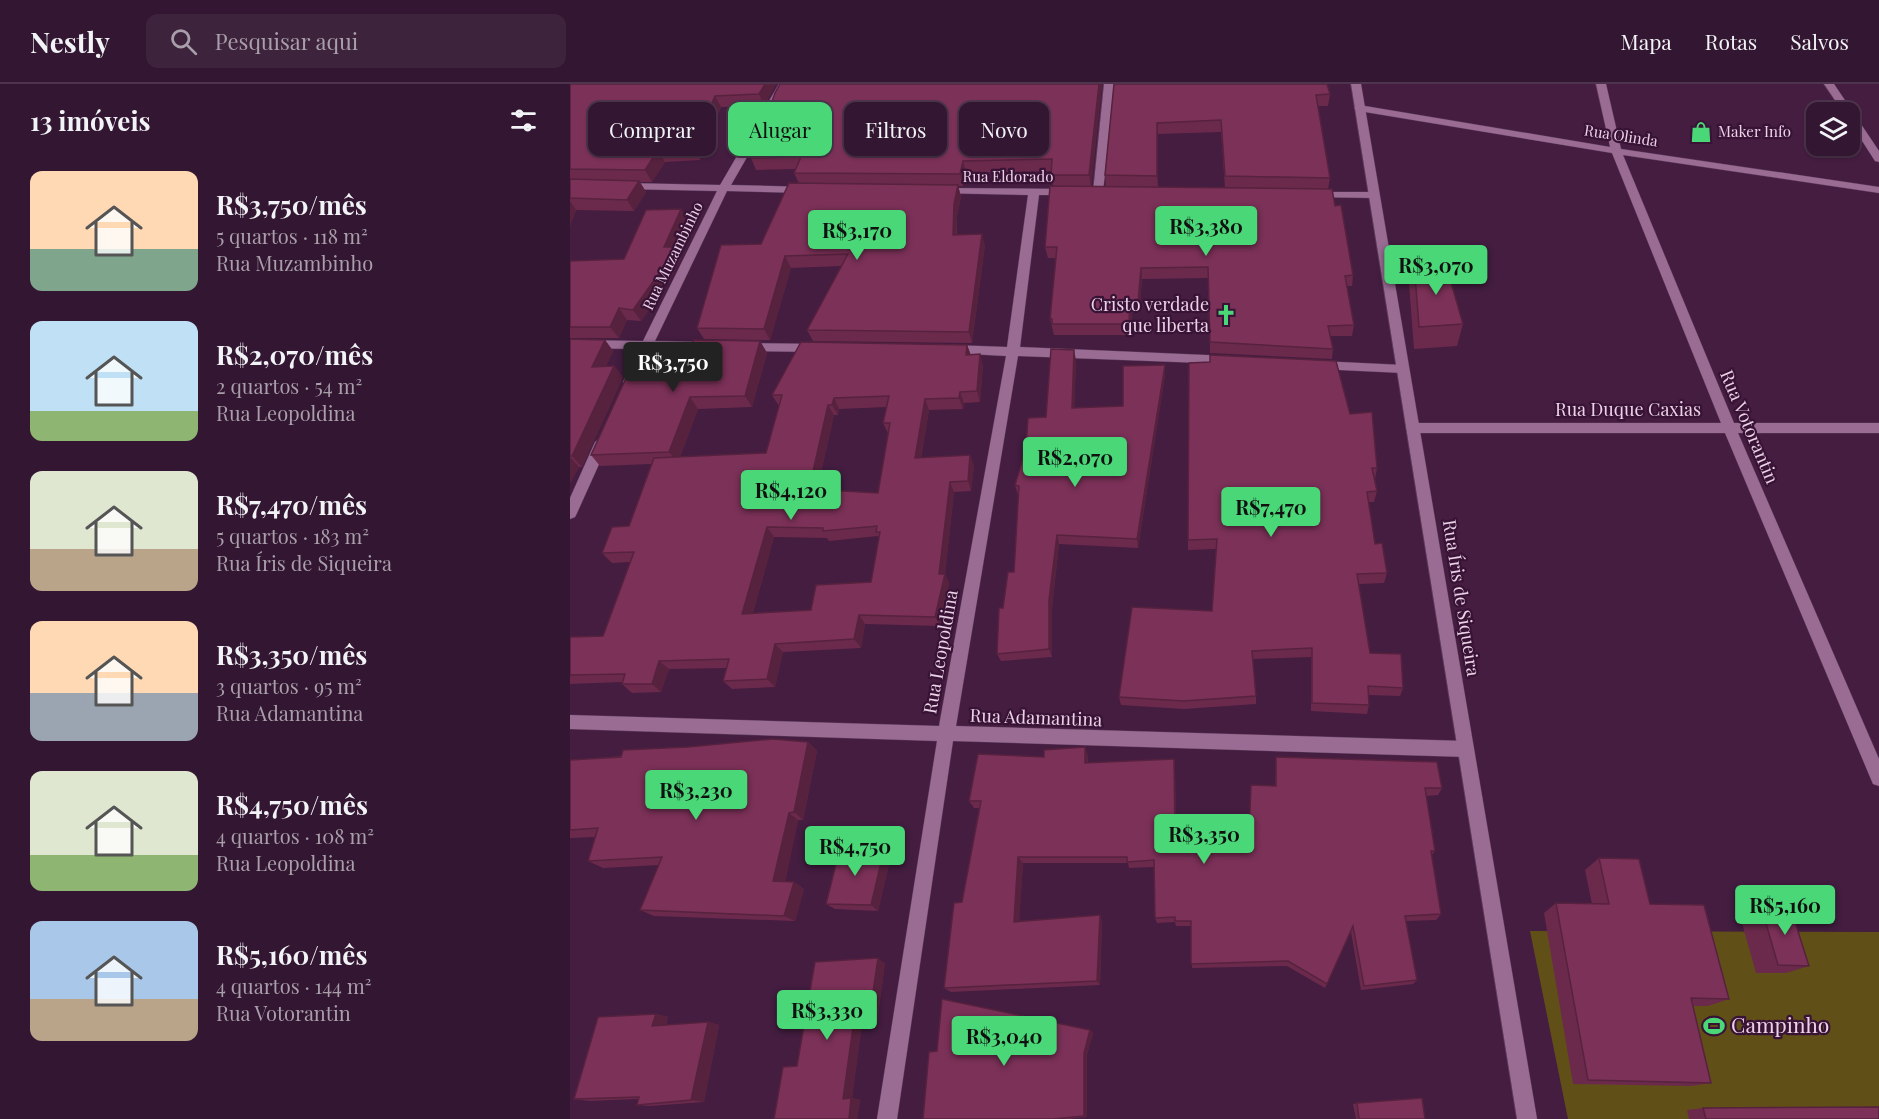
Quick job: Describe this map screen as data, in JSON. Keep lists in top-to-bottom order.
{
  "streets": {
    "street": [
      "Rua Olinda",
      "Rua Eldorado",
      "Rua Muzambinho",
      "Rua Duque Caxias",
      "Rua Votorantin",
      "Rua Íris de Siqueira",
      "Rua Leopoldina",
      "Rua Adamantina"
    ]
  },
  "crossings": [
    ["Rua Olinda", "Rua Votorantin"],
    ["Rua Olinda", "Rua Íris de Siqueira"],
    ["Rua Eldorado", "Rua Leopoldina"],
    ["Rua Duque Caxias", "Rua Votorantin"],
    ["Rua Duque Caxias", "Rua Íris de Siqueira"],
    ["Rua Íris de Siqueira", "Rua Adamantina"],
    ["Rua Leopoldina", "Rua Adamantina"]
  ],
  "places": {
    "shop": ["Maker Info"],
    "church": ["Cristo verdade que liberta"],
    "sports": ["Campinho"]
  },
  "page": {
    "header": "Nestly",
    "search": "Pesquisar aqui",
    "nav": ["Mapa", "Rotas", "Salvos"],
    "heading": "13 imóveis",
    "chip": [
      "Comprar",
      "Alugar",
      "Filtros",
      "Novo"
    ],
    "list": [
      {
        "name": "R$3,750/mês",
        "note": "5 quartos · 118 m² · Rua Muzambinho"
      },
      {
        "name": "R$2,070/mês",
        "note": "2 quartos · 54 m² · Rua Leopoldina"
      },
      {
        "name": "R$7,470/mês",
        "note": "5 quartos · 183 m² · Rua Íris de Siqueira"
      },
      {
        "name": "R$3,350/mês",
        "note": "3 quartos · 95 m² · Rua Adamantina"
      },
      {
        "name": "R$4,750/mês",
        "note": "4 quartos · 108 m² · Rua Leopoldina"
      },
      {
        "name": "R$5,160/mês",
        "note": "4 quartos · 144 m² · Rua Votorantin"
      }
    ],
    "price": [
      "R$3,380",
      "R$3,170",
      "R$3,070",
      "R$3,750",
      "R$2,070",
      "R$4,120",
      "R$7,470",
      "R$3,230",
      "R$3,350",
      "R$4,750",
      "R$5,160",
      "R$3,330",
      "R$3,040"
    ]
  }
}
